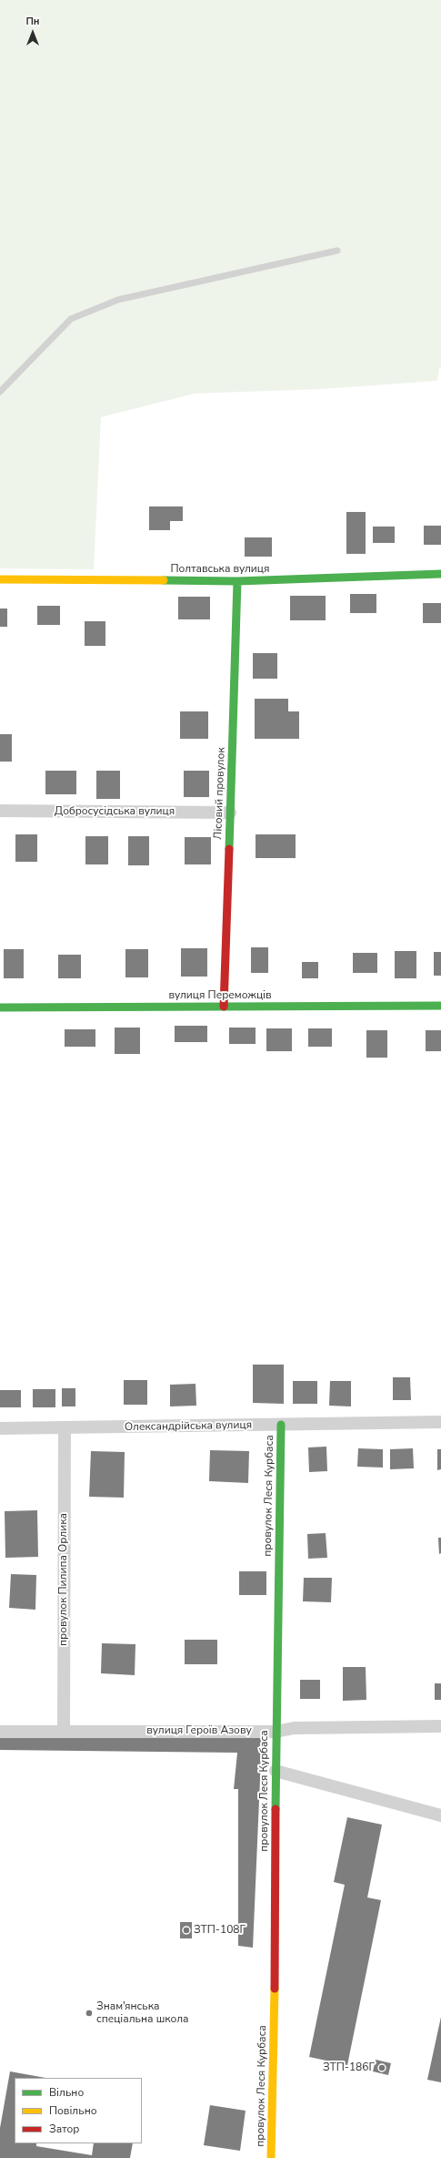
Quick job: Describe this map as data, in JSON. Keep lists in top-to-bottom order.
{
  "streets": {
    "street": [
      "Полтавська вулиця",
      "Лісовий провулок",
      "Добросусідська вулиця",
      "вулиця Переможців",
      "Олександрійська вулиця",
      "провулок Леся Курбаса",
      "провулок Пилипа Орлика",
      "вулиця Героїв Азову"
    ]
  },
  "crossings": [
    ["Полтавська вулиця", "Лісовий провулок"],
    ["Лісовий провулок", "Добросусідська вулиця"],
    ["Лісовий провулок", "вулиця Переможців"],
    ["Олександрійська вулиця", "провулок Леся Курбаса"],
    ["Олександрійська вулиця", "провулок Пилипа Орлика"],
    ["провулок Леся Курбаса", "вулиця Героїв Азову"],
    ["провулок Пилипа Орлика", "вулиця Героїв Азову"]
  ],
  "places": ["ЗТП-108Г", "Знам'янська спеціальна школа", "ЗТП-186Г"],
  "legend": ["Вільно", "Повільно", "Затор"],
  "north": "top"
}
